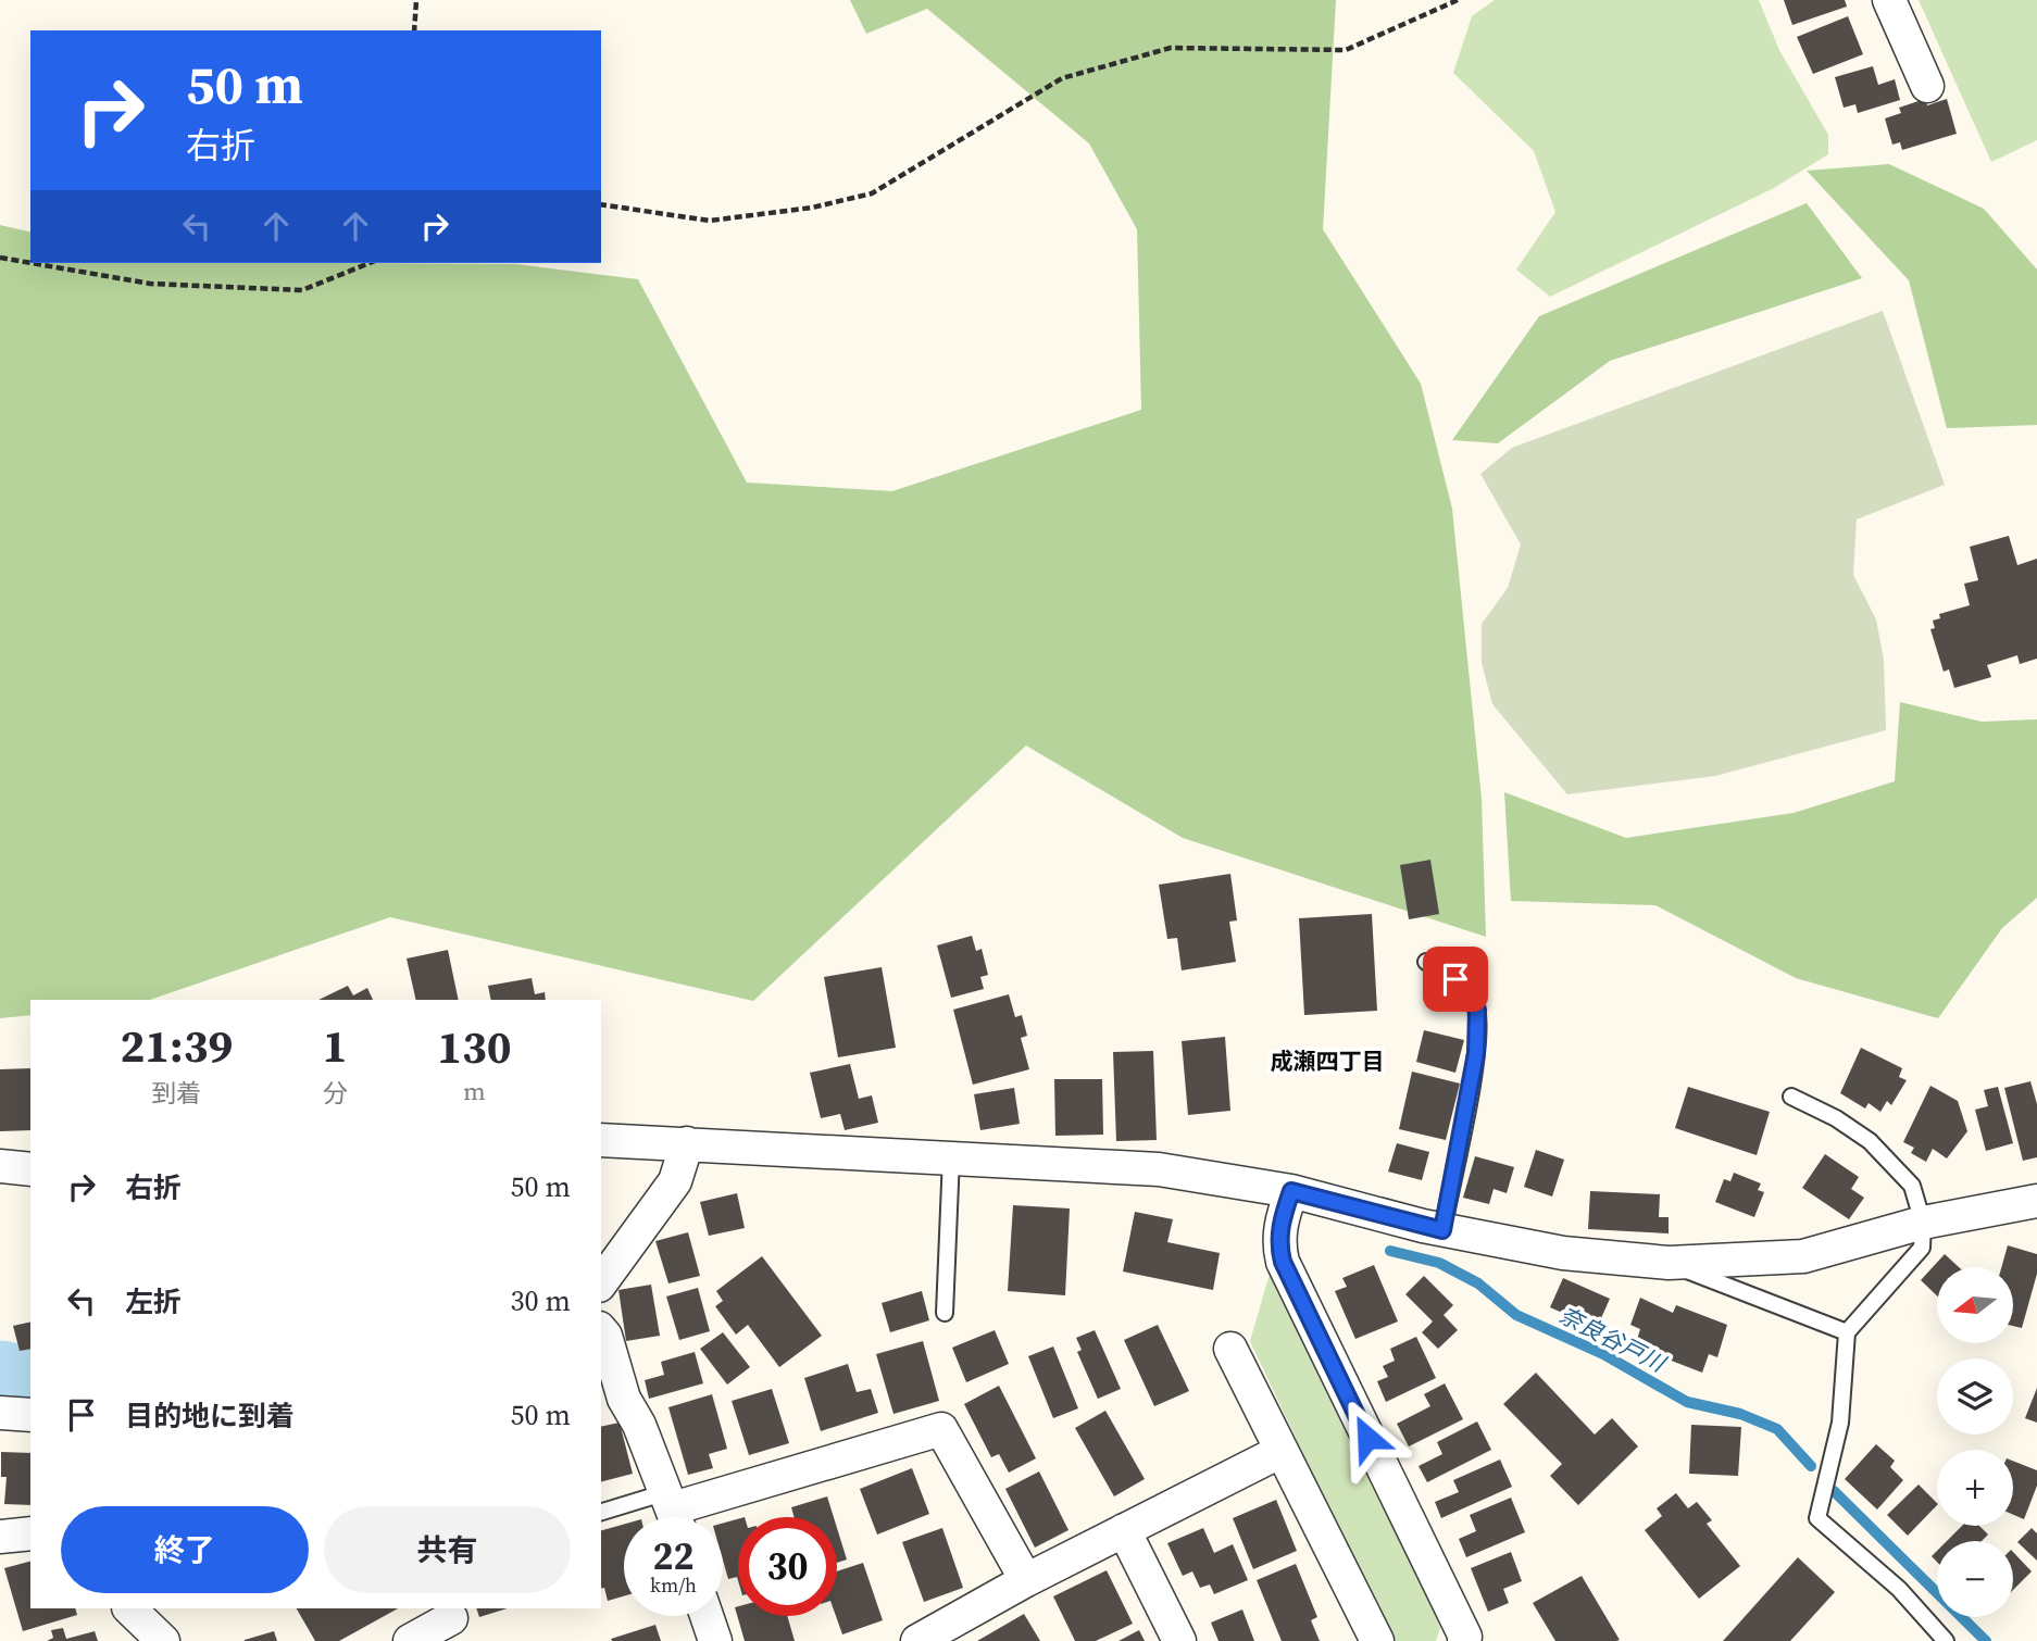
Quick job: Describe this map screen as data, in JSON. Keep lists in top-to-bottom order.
{
  "districts": ["成瀬四丁目"],
  "water": ["奈良谷戸川"],
  "north": "left",
  "page": {
    "turn": ["50 m", "右折"],
    "eta": [
      "21:39",
      "到着",
      "1",
      "分",
      "130",
      "m"
    ],
    "list": [
      {
        "name": "右折",
        "value": "50 m"
      },
      {
        "name": "左折",
        "value": "30 m"
      },
      {
        "name": "目的地に到着",
        "value": "50 m"
      }
    ],
    "map_buttons": ["+", "−"],
    "buttons": ["終了", "共有"],
    "speed": "22 km/h",
    "limit": "30"
  }
}
